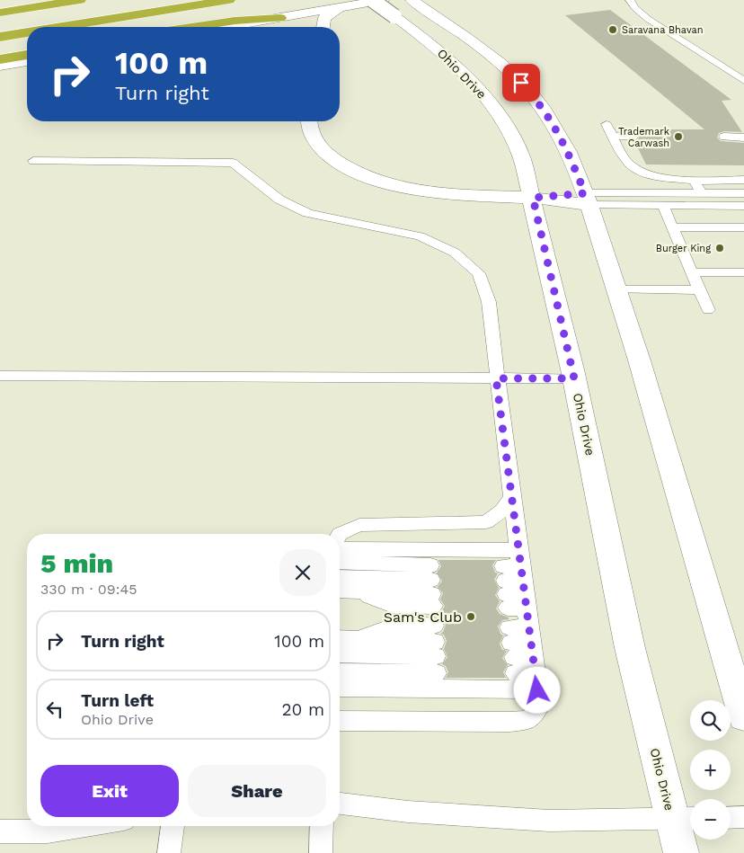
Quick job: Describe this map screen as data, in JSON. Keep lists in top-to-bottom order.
{
  "streets": {
    "main road": ["Ohio Drive"]
  },
  "places": [
    "Saravana Bhavan",
    "Trademark Carwash",
    "Burger King",
    "Sam's Club"
  ],
  "page": {
    "turn": ["100 m", "Turn right"],
    "heading": ["5 min", "330 m · 09:45"],
    "list": [
      {
        "name": "Turn right",
        "value": "100 m"
      },
      {
        "name": "Turn left",
        "note": "Ohio Drive",
        "value": "20 m"
      }
    ],
    "map_buttons": ["+", "−"],
    "buttons": ["Exit", "Share"]
  }
}
